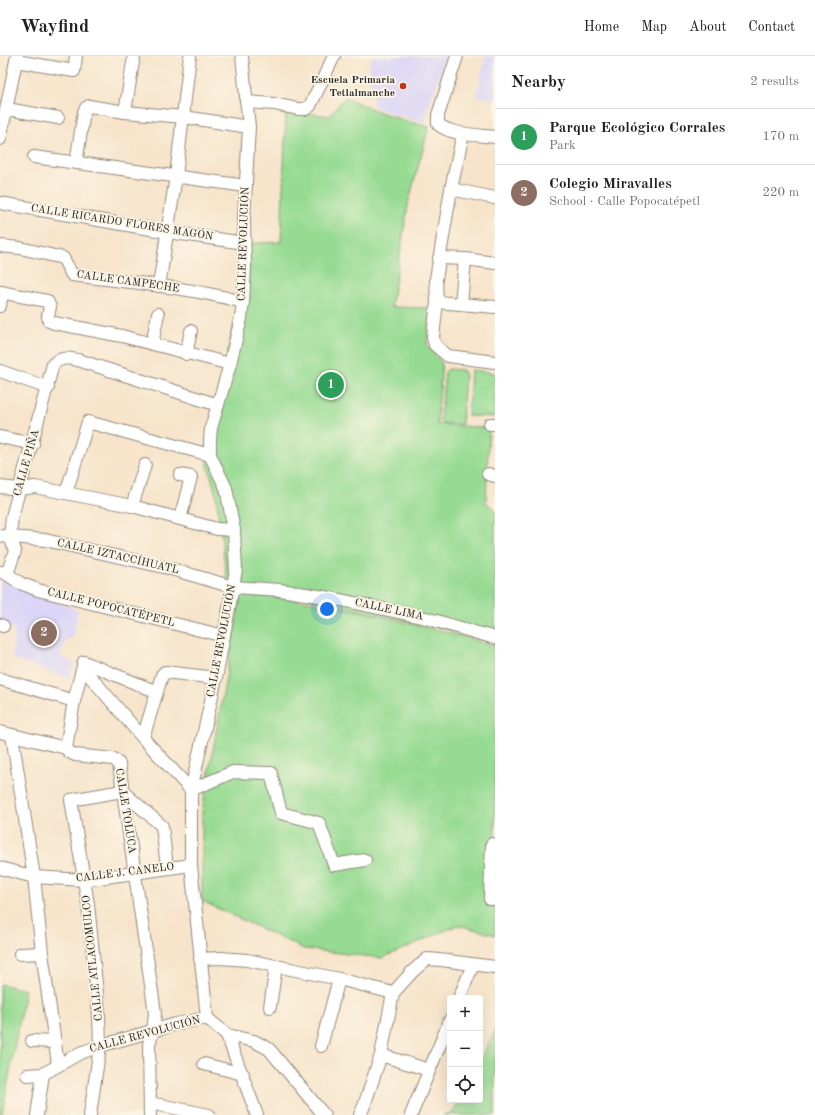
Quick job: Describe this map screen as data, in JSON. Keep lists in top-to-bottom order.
{
  "streets": {
    "street": [
      "CALLE RICARDO FLORES MAGÓN",
      "CALLE REVOLUCIÓN",
      "CALLE CAMPECHE",
      "CALLE PIÑA",
      "CALLE IZTACCÍHUATL",
      "CALLE POPOCATÉPETL",
      "CALLE LIMA",
      "CALLE TOLUCA",
      "CALLE J. CANELO",
      "CALLE ATLACOMULCO"
    ]
  },
  "crossings": [
    ["CALLE RICARDO FLORES MAGÓN", "CALLE REVOLUCIÓN"],
    ["CALLE REVOLUCIÓN", "CALLE CAMPECHE"],
    ["CALLE REVOLUCIÓN", "CALLE PIÑA"],
    ["CALLE REVOLUCIÓN", "CALLE IZTACCÍHUATL"],
    ["CALLE REVOLUCIÓN", "CALLE POPOCATÉPETL"],
    ["CALLE REVOLUCIÓN", "CALLE LIMA"],
    ["CALLE REVOLUCIÓN", "CALLE TOLUCA"],
    ["CALLE REVOLUCIÓN", "CALLE J. CANELO"],
    ["CALLE REVOLUCIÓN", "CALLE ATLACOMULCO"],
    ["CALLE PIÑA", "CALLE IZTACCÍHUATL"],
    ["CALLE PIÑA", "CALLE POPOCATÉPETL"],
    ["CALLE IZTACCÍHUATL", "CALLE LIMA"],
    ["CALLE TOLUCA", "CALLE J. CANELO"],
    ["CALLE TOLUCA", "CALLE ATLACOMULCO"],
    ["CALLE J. CANELO", "CALLE ATLACOMULCO"]
  ],
  "places": ["Escuela Primaria Tetlalmanche"],
  "page": {
    "header": "Wayfind",
    "nav": [
      "Home",
      "Map",
      "About",
      "Contact"
    ],
    "heading": ["Nearby", "2 results"],
    "list": [
      {
        "mark": "1",
        "name": "Parque Ecológico Corrales",
        "note": "Park",
        "value": "170 m"
      },
      {
        "mark": "2",
        "name": "Colegio Miravalles",
        "note": "School · Calle Popocatépetl",
        "value": "220 m"
      }
    ],
    "pins": ["1", "2"],
    "map_buttons": ["+", "−"]
  }
}
